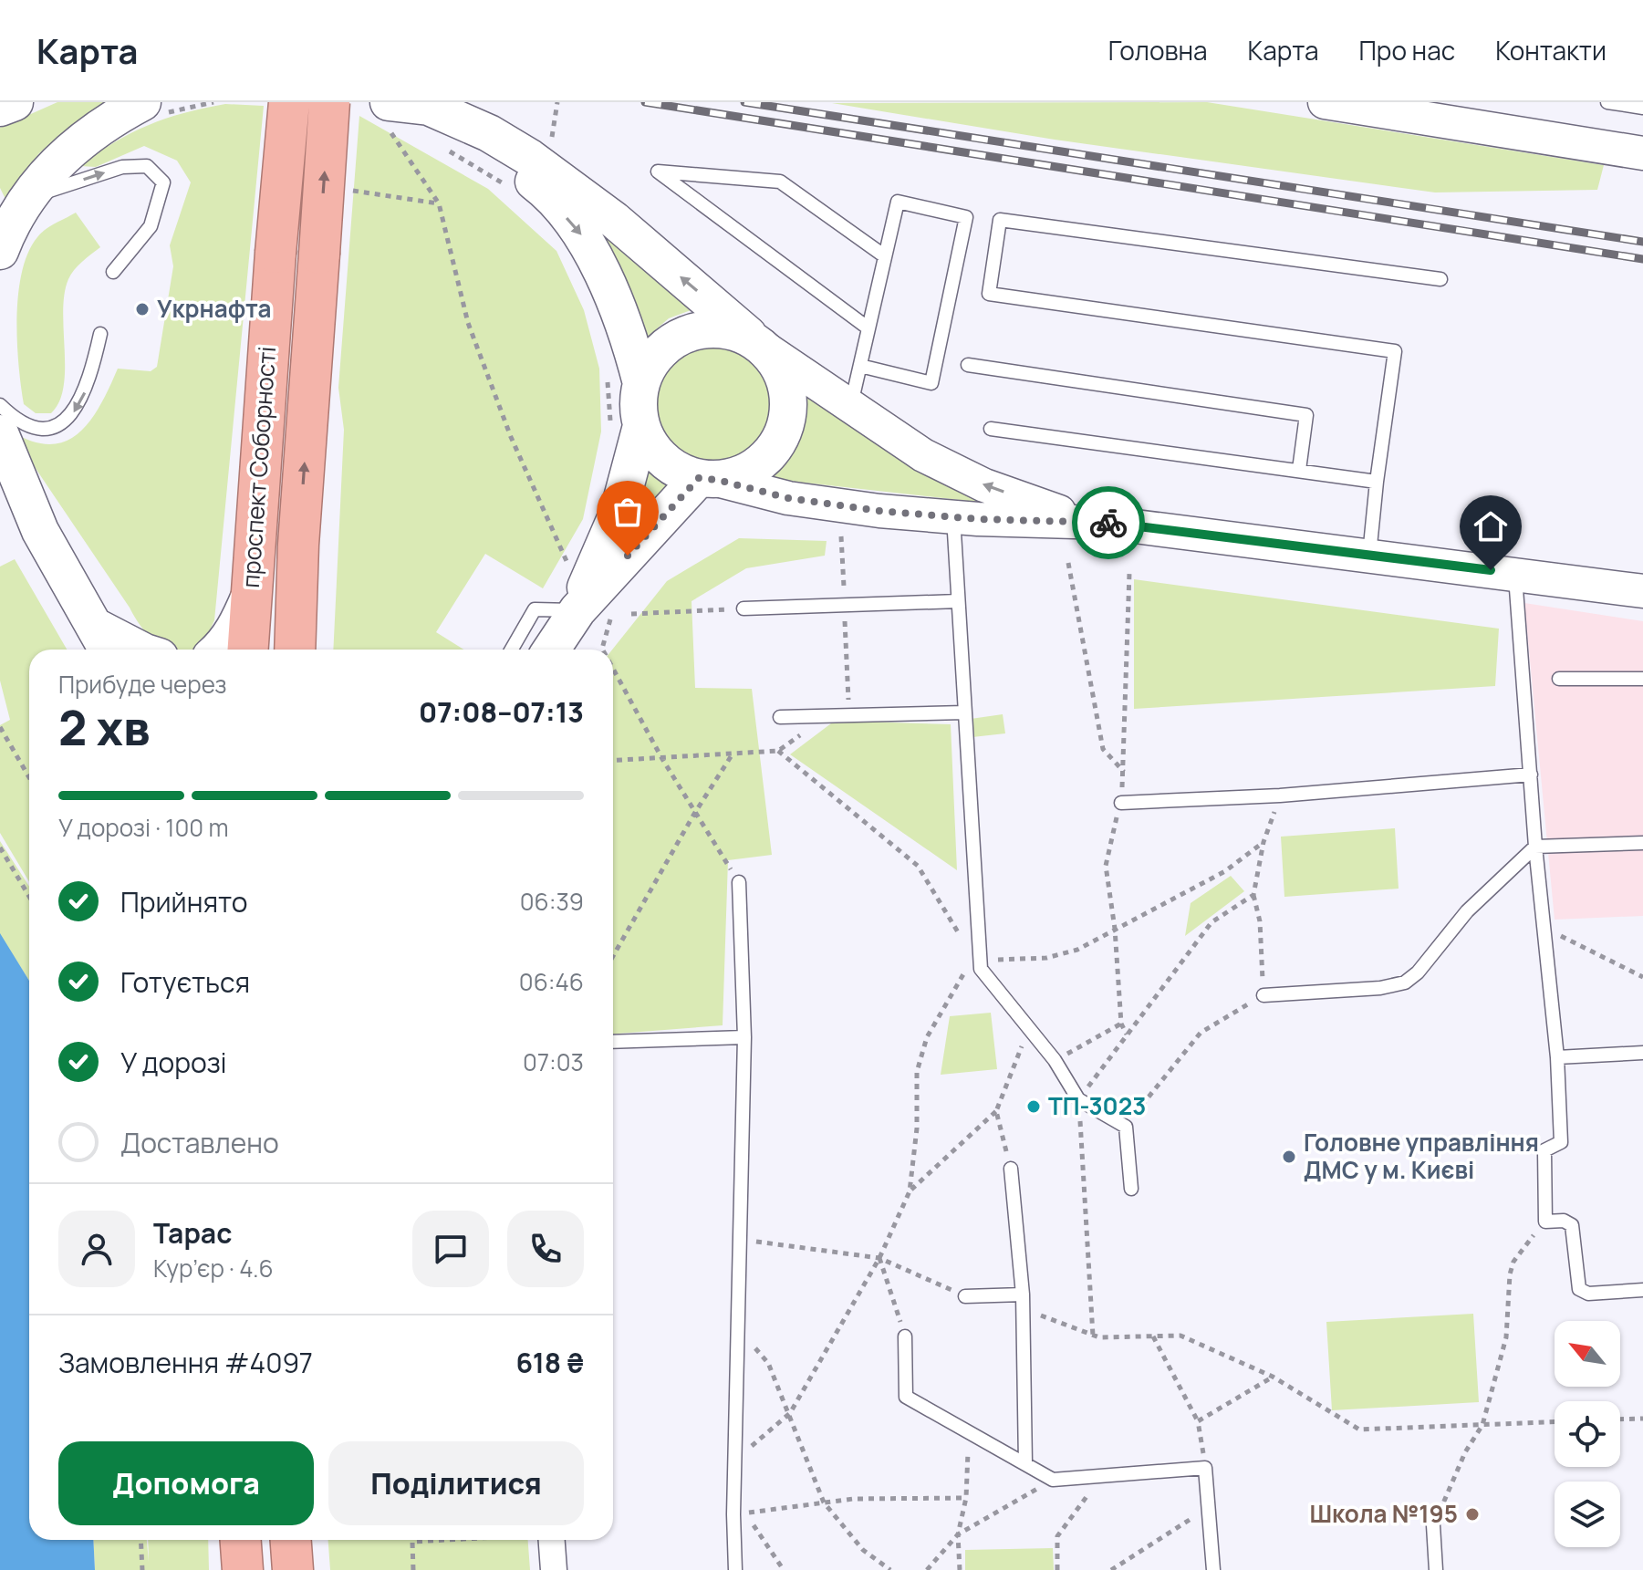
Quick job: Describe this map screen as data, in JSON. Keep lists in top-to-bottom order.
{
  "streets": {
    "highway": ["проспект Соборності"]
  },
  "places": [
    "Укрнафта",
    "ТП-3023",
    "Головне управління ДМС у м. Києві",
    "Школа №195"
  ],
  "north": "top left",
  "page": {
    "header": "Карта",
    "nav": [
      "Головна",
      "Карта",
      "Про нас",
      "Контакти"
    ],
    "heading": ["2 хв", "Прибуде через", "07:08–07:13"],
    "panel": [
      "Тарас",
      "Кур’єр · 4.6",
      "Замовлення #4097",
      "618 ₴"
    ],
    "bar": "У дорозі · 100 m",
    "list": [
      ["Прийнято", "06:39"],
      ["Готується", "06:46"],
      ["У дорозі", "07:03"],
      "Доставлено"
    ],
    "buttons": ["Допомога", "Поділитися"]
  }
}
